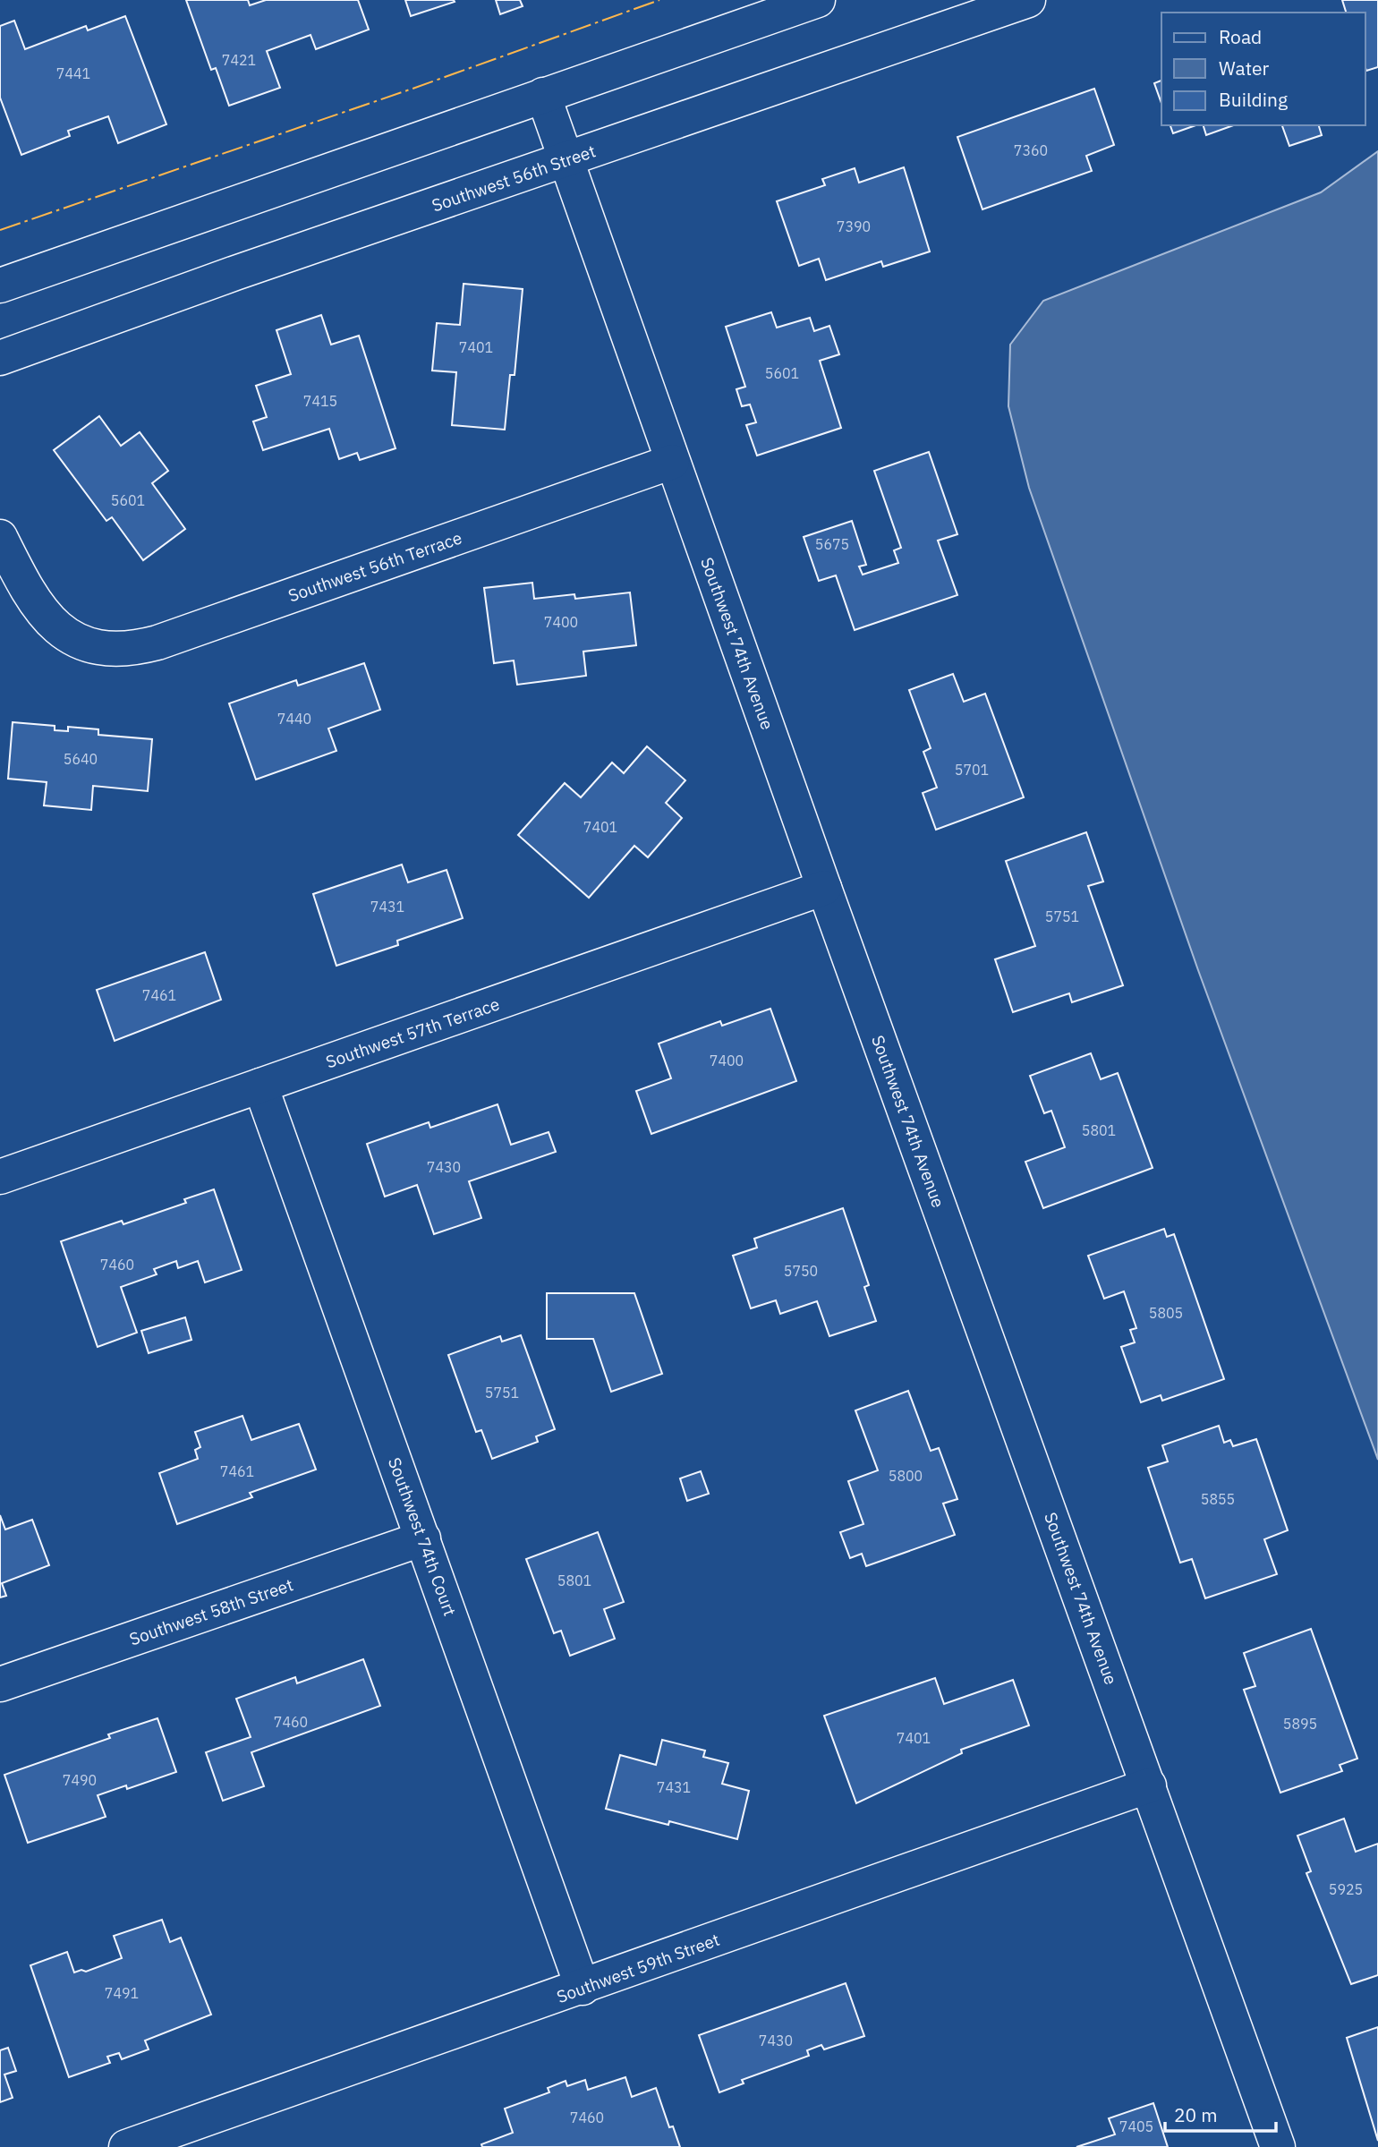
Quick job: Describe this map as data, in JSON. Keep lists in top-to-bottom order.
{
  "streets": {
    "street": [
      "Southwest 56th Street",
      "Southwest 56th Terrace",
      "Southwest 74th Avenue",
      "Southwest 57th Terrace",
      "Southwest 74th Court",
      "Southwest 58th Street",
      "Southwest 59th Street"
    ]
  },
  "crossings": [
    ["Southwest 56th Street", "Southwest 74th Avenue"],
    ["Southwest 56th Terrace", "Southwest 74th Avenue"],
    ["Southwest 74th Avenue", "Southwest 57th Terrace"],
    ["Southwest 74th Avenue", "Southwest 59th Street"],
    ["Southwest 57th Terrace", "Southwest 74th Court"],
    ["Southwest 74th Court", "Southwest 58th Street"],
    ["Southwest 74th Court", "Southwest 59th Street"]
  ],
  "house_numbers": [
    "7421",
    "7441",
    "7360",
    "7390",
    "7401",
    "5601",
    "7415",
    "5601",
    "5675",
    "7400",
    "7440",
    "5640",
    "5701",
    "7401",
    "7431",
    "5751",
    "7461",
    "7400",
    "5801",
    "7430",
    "7460",
    "5750",
    "5805",
    "5751",
    "7461",
    "5800",
    "5855",
    "5801",
    "7460",
    "5895",
    "7401",
    "7490",
    "7431",
    "5925",
    "7491",
    "7430",
    "7460",
    "7405"
  ],
  "legend": ["Road", "Water", "Building"],
  "scale_bar": "20 m"
}
